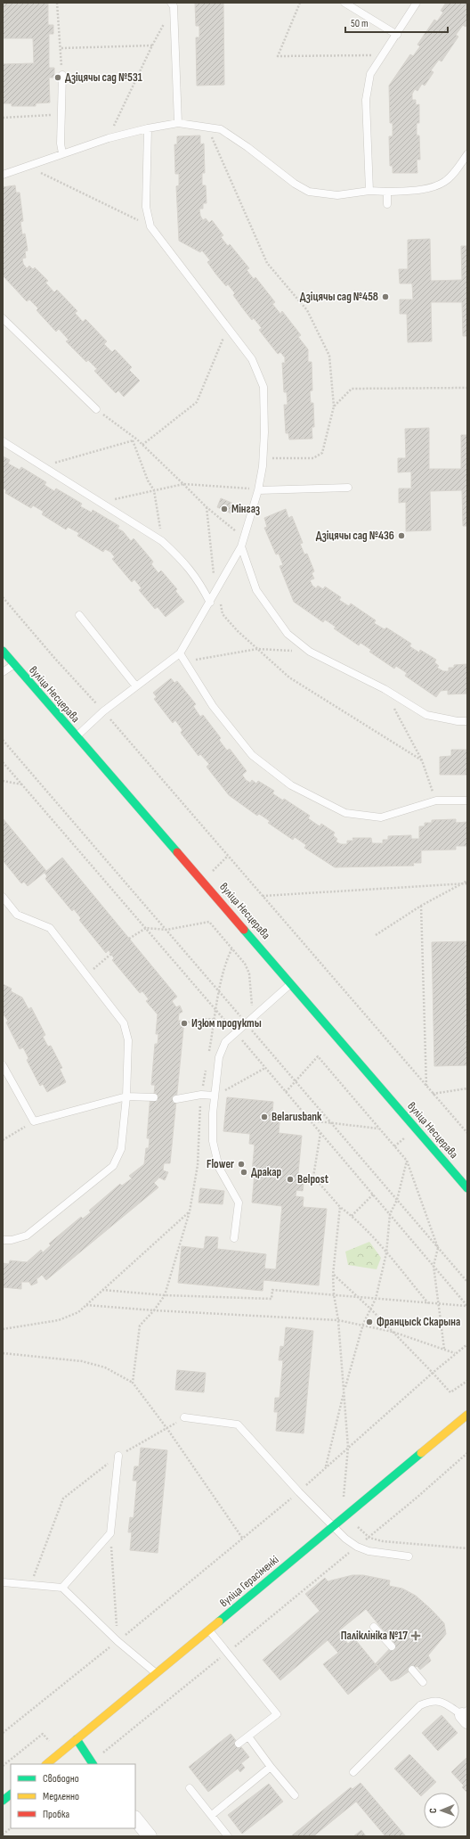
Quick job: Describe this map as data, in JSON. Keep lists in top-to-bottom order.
{
  "streets": {
    "main road": ["вуліца Несцерава", "вуліца Герасіменкі"]
  },
  "places": {
    "other": [
      "Дзіцячы сад №531",
      "Дзіцячы сад №458",
      "Мінгаз",
      "Дзіцячы сад №436",
      "Изюм продукты",
      "Belarusbank",
      "Flower",
      "Дракар",
      "Belpost",
      "Францыск Скарына"
    ],
    "health": ["Паліклініка №17"]
  },
  "legend": ["Свободно", "Медленно", "Пробка"],
  "scale_bar": "50 m",
  "north": "left"
}
